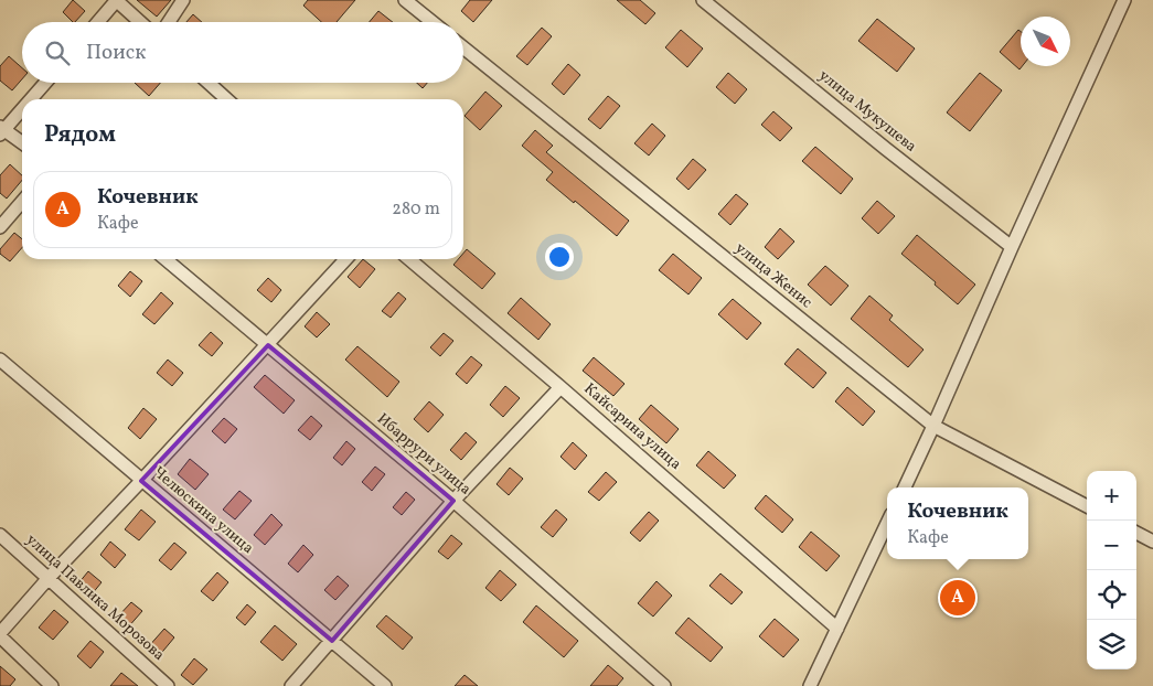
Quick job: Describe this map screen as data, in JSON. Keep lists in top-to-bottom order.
{
  "streets": {
    "street": [
      "улица Мукушева",
      "улица Женис",
      "Кайсарина улица",
      "Ибаррури улица",
      "Челюскина улица",
      "улица Павлика Морозова"
    ]
  },
  "north": "bottom right",
  "page": {
    "search": "Поиск",
    "heading": "Рядом",
    "list": [
      {
        "mark": "A",
        "name": "Кочевник",
        "note": "Кафе",
        "value": "280 m"
      }
    ],
    "map_buttons": ["+", "−"],
    "popup": ["Кочевник", "Кафе"],
    "pins": "A"
  }
}
